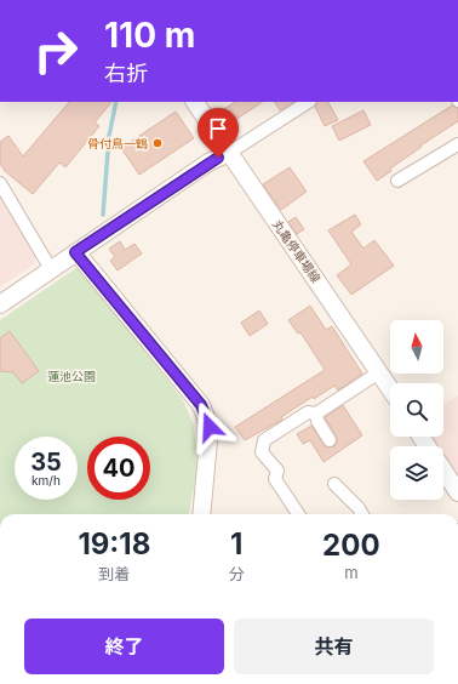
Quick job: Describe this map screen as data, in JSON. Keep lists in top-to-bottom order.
{
  "streets": {
    "street": ["丸亀停車場線"]
  },
  "parks": ["蓮池公園"],
  "places": ["骨付鳥一鶴"],
  "north": "top",
  "page": {
    "turn": ["110 m", "右折"],
    "speed": "35 km/h",
    "limit": "40",
    "eta": [
      "19:18",
      "到着",
      "1",
      "分",
      "200",
      "m"
    ],
    "buttons": ["終了", "共有"]
  }
}
